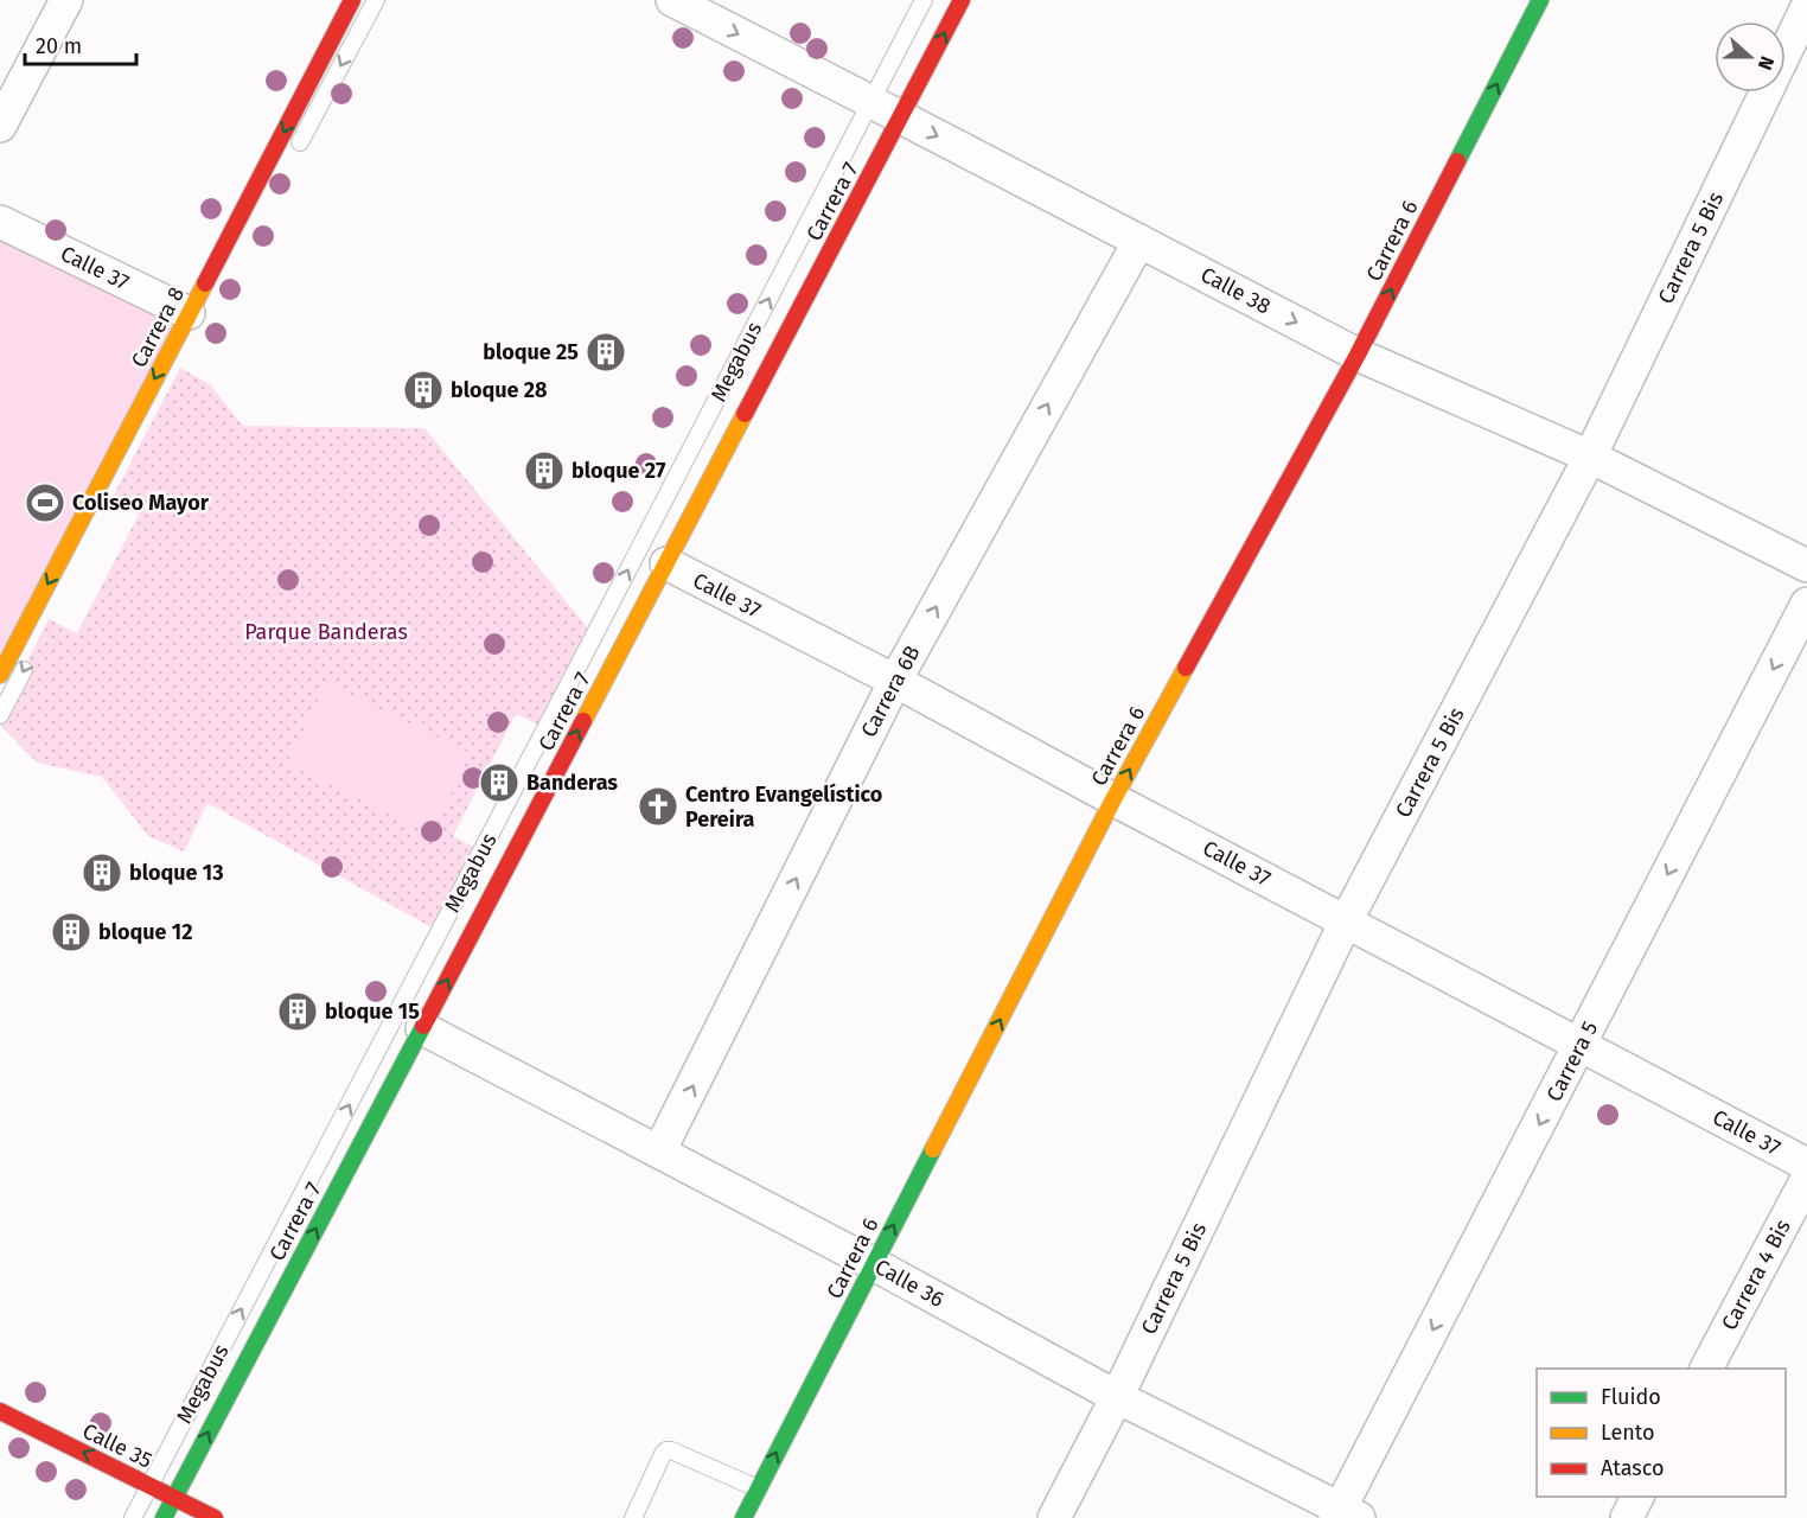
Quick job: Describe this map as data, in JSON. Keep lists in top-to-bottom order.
{
  "streets": {
    "main road": [
      "Carrera 7",
      "Carrera 6",
      "Carrera 8",
      "Calle 35"
    ],
    "street": [
      "Carrera 5 Bis",
      "Calle 37",
      "Calle 38",
      "Carrera 6B",
      "Carrera 5",
      "Carrera 4 Bis",
      "Calle 36"
    ],
    "lane": ["Megabus"]
  },
  "crossings": [
    ["Carrera 7", "Calle 37"],
    ["Carrera 7", "Calle 38"],
    ["Carrera 7", "Calle 36"],
    ["Carrera 7", "Calle 35"],
    ["Carrera 6", "Calle 37"],
    ["Carrera 6", "Calle 38"],
    ["Carrera 6", "Calle 36"],
    ["Carrera 5 Bis", "Calle 37"],
    ["Carrera 5 Bis", "Calle 38"],
    ["Carrera 5 Bis", "Calle 36"],
    ["Calle 37", "Carrera 8"],
    ["Calle 37", "Carrera 6B"],
    ["Calle 37", "Carrera 5"],
    ["Calle 38", "Megabus"],
    ["Calle 38", "Carrera 6B"],
    ["Megabus", "Calle 35"],
    ["Carrera 6B", "Calle 36"],
    ["Carrera 5", "Calle 36"]
  ],
  "one_way": [
    "Carrera 7",
    "Carrera 6",
    "Calle 38",
    "Carrera 8",
    "Megabus",
    "Carrera 6B",
    "Carrera 5",
    "Calle 35"
  ],
  "parks": ["Parque Banderas"],
  "places": {
    "building": [
      "bloque 25",
      "bloque 28",
      "bloque 27",
      "Banderas",
      "bloque 13",
      "bloque 12",
      "bloque 15"
    ],
    "sports": ["Coliseo Mayor"],
    "church": ["Centro Evangelístico Pereira"]
  },
  "legend": ["Fluido", "Lento", "Atasco"],
  "scale_bar": "20 m",
  "north": "right"
}
